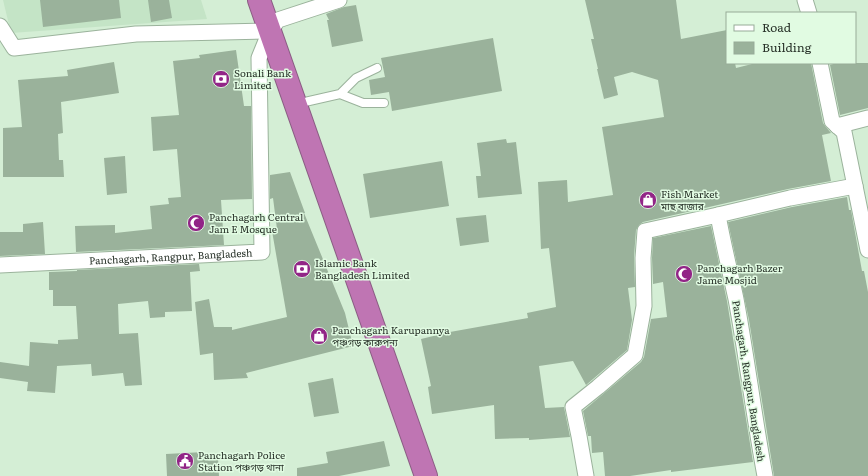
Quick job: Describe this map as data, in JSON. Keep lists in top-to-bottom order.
{
  "streets": {
    "street": ["Panchagarh, Rangpur, Bangladesh"]
  },
  "places": {
    "bank": ["Sonali Bank Limited", "Islamic Bank Bangladesh Limited"],
    "shop": ["Fish Market মাছ বাজার", "Panchagarh Karupannya পঞ্চগড় কারুপন্য"],
    "mosque": ["Panchagarh Central Jam E Mosque", "Panchagarh Bazer Jame Mosjid"],
    "public building": ["Panchagarh Police Station পঞ্চগড় থানা"]
  },
  "legend": ["Road", "Building"]
}
